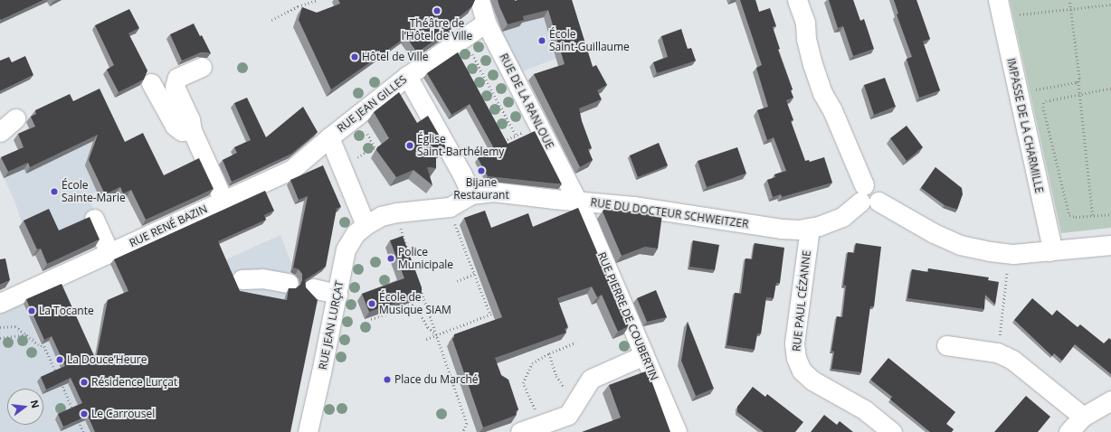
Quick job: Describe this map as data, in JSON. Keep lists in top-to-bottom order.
{
  "streets": {
    "street": [
      "RUE DE LA RANLOUE",
      "RUE JEAN GILLES",
      "IMPASSE DE LA CHARMILLE",
      "RUE DU DOCTEUR SCHWEITZER",
      "RUE RENÉ BAZIN",
      "RUE PAUL CÉZANNE",
      "RUE PIERRE DE COUBERTIN",
      "RUE JEAN LURÇAT"
    ]
  },
  "crossings": [
    ["RUE DE LA RANLOUE", "RUE JEAN GILLES"],
    ["RUE DE LA RANLOUE", "RUE DU DOCTEUR SCHWEITZER"],
    ["RUE DE LA RANLOUE", "RUE PIERRE DE COUBERTIN"],
    ["RUE JEAN GILLES", "RUE RENÉ BAZIN"],
    ["RUE DU DOCTEUR SCHWEITZER", "RUE PAUL CÉZANNE"],
    ["RUE DU DOCTEUR SCHWEITZER", "RUE PIERRE DE COUBERTIN"],
    ["RUE DU DOCTEUR SCHWEITZER", "RUE JEAN LURÇAT"]
  ],
  "places": [
    "Théâtre de l’Hôtel de Ville",
    "École Saint-Guillaume",
    "Hôtel de Ville",
    "Église Saint-Barthélemy",
    "Bijane Restaurant",
    "École Sainte-Marie",
    "Police Municipale",
    "École de Musique SIAM",
    "La Tocante",
    "La Douce’Heure",
    "Place du Marché",
    "Résidence Lurçat",
    "Le Carrousel"
  ],
  "north": "right"
}
